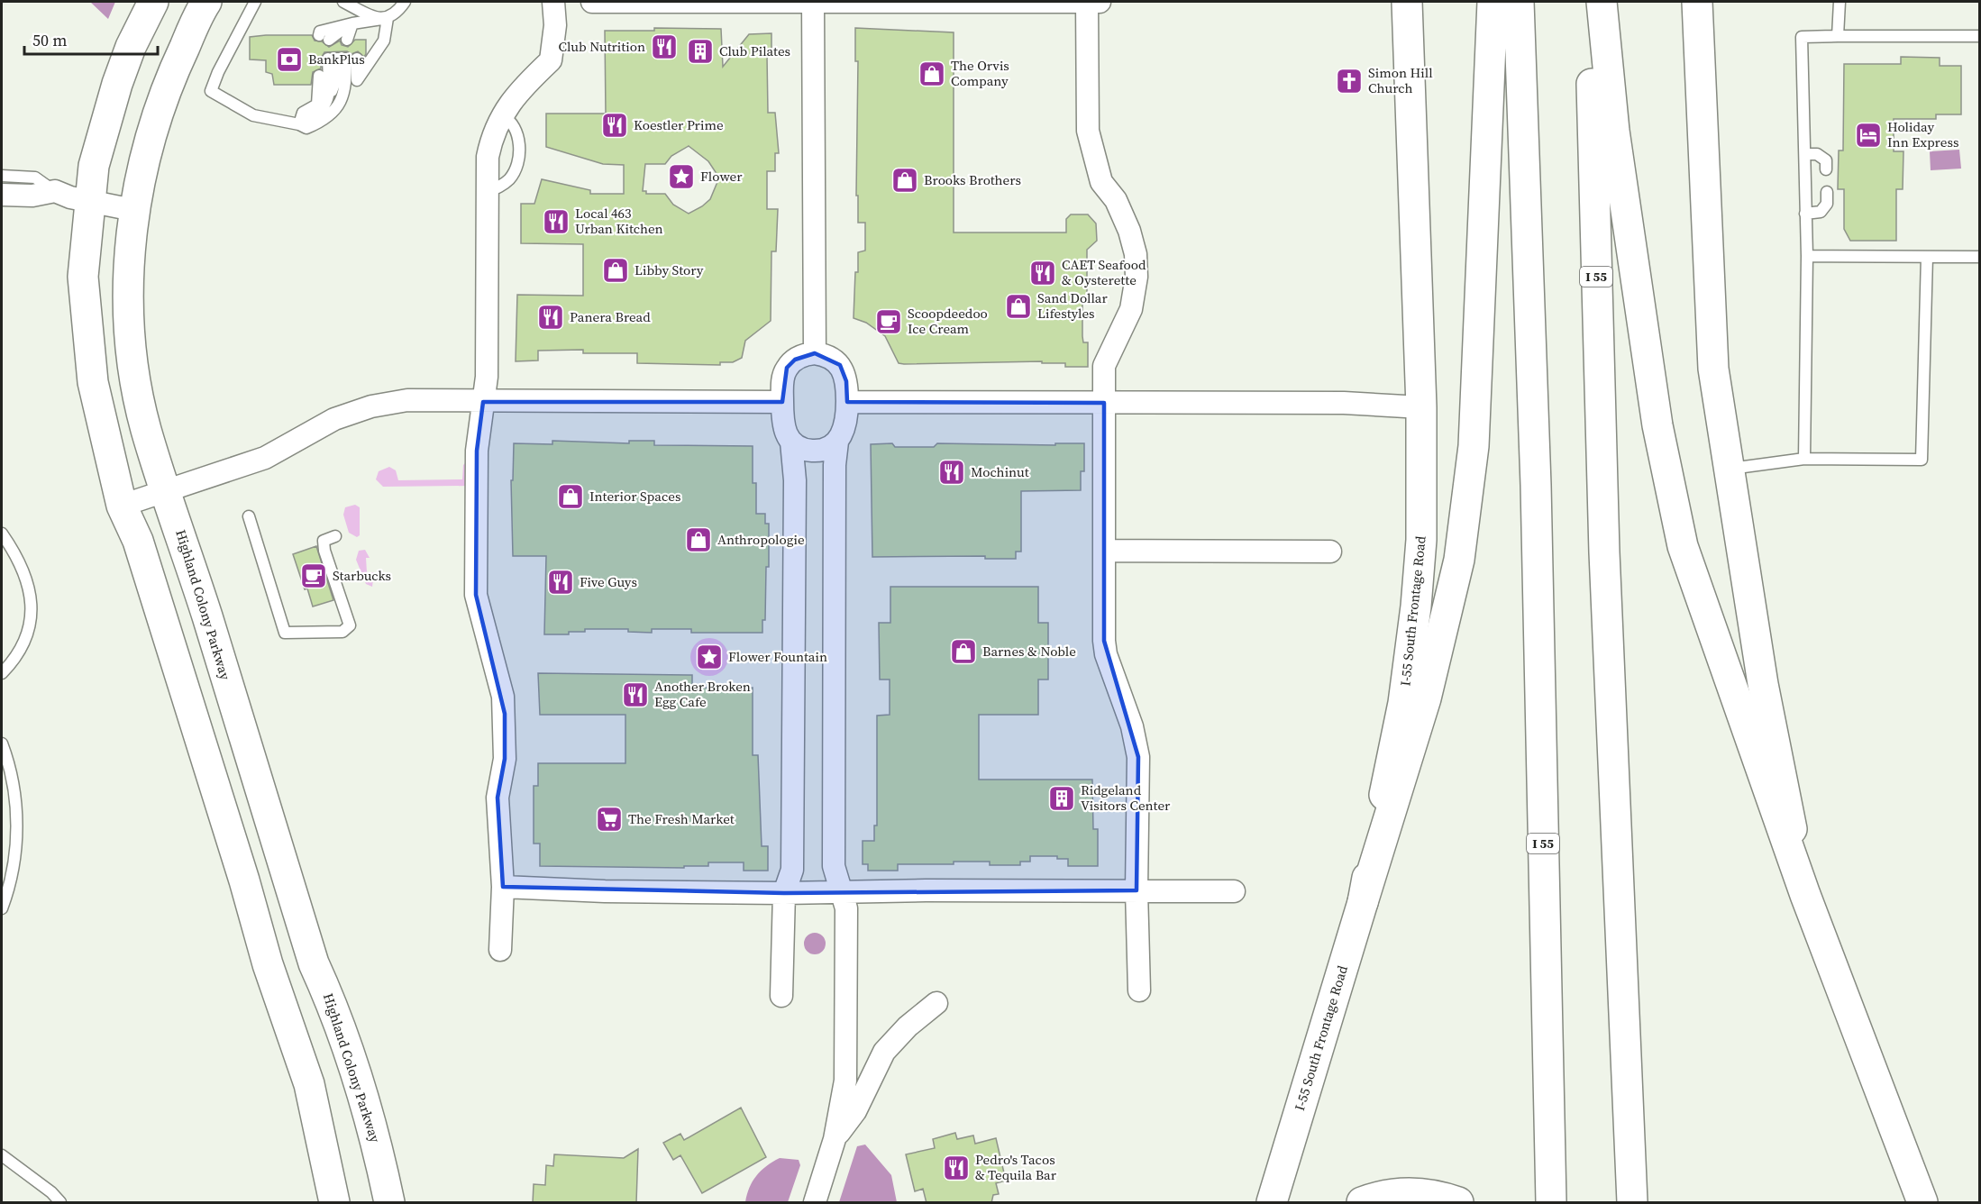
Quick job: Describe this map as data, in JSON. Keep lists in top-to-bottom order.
{
  "streets": {
    "main road": ["I 55", "Highland Colony Parkway", "I-55 South Frontage Road"]
  },
  "places": {
    "restaurant": [
      "Club Nutrition",
      "Koestler Prime",
      "Local 463 Urban Kitchen",
      "CAET Seafood & Oysterette",
      "Panera Bread",
      "Mochinut",
      "Five Guys",
      "Another Broken Egg Cafe",
      "Pedro's Tacos & Tequila Bar"
    ],
    "building": ["Club Pilates", "Ridgeland Visitors Center"],
    "bank": ["BankPlus"],
    "shop": [
      "The Orvis Company",
      "Brooks Brothers",
      "Libby Story",
      "Sand Dollar Lifestyles",
      "Interior Spaces",
      "Anthropologie",
      "Barnes & Noble"
    ],
    "church": ["Simon Hill Church"],
    "hotel": ["Holiday Inn Express"],
    "place": ["Flower", "Flower Fountain"],
    "cafe": ["Scoopdeedoo Ice Cream", "Starbucks"],
    "supermarket": ["The Fresh Market"]
  },
  "scale_bar": "50 m"
}
